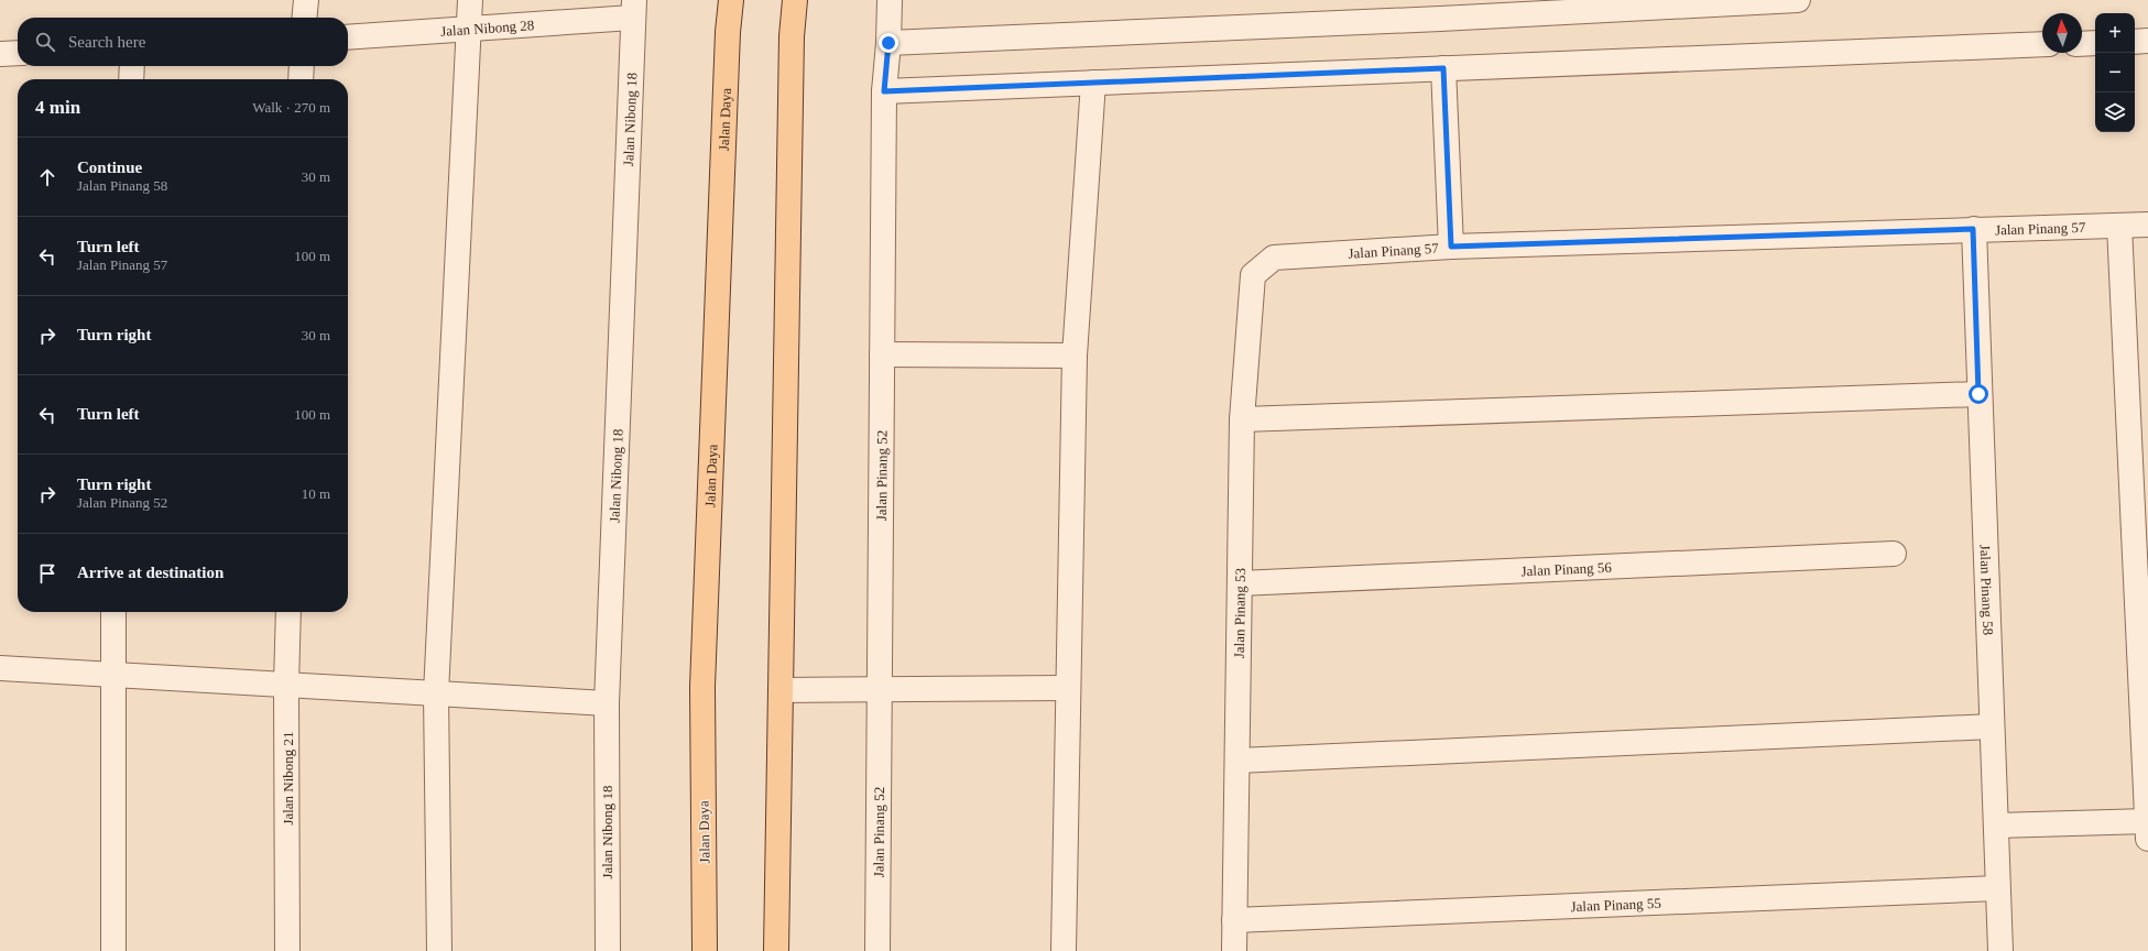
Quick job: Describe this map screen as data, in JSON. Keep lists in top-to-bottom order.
{
  "streets": {
    "main road": ["Jalan Daya"],
    "street": [
      "Jalan Nibong 28",
      "Jalan Nibong 18",
      "Jalan Pinang 57",
      "Jalan Pinang 52",
      "Jalan Pinang 56",
      "Jalan Pinang 58",
      "Jalan Pinang 53",
      "Jalan Nibong 21",
      "Jalan Pinang 55"
    ]
  },
  "crossings": [
    ["Jalan Nibong 28", "Jalan Nibong 18"],
    ["Jalan Pinang 57", "Jalan Pinang 58"],
    ["Jalan Pinang 57", "Jalan Pinang 53"],
    ["Jalan Pinang 56", "Jalan Pinang 53"],
    ["Jalan Pinang 58", "Jalan Pinang 55"],
    ["Jalan Pinang 53", "Jalan Pinang 55"]
  ],
  "north": "top",
  "page": {
    "map_buttons": ["+", "−"],
    "search": "Search here",
    "heading": ["4 min", "Walk · 270 m"],
    "list": [
      ["Continue", "Jalan Pinang 58", "30 m"],
      ["Turn left", "Jalan Pinang 57", "100 m"],
      ["Turn right", "30 m"],
      ["Turn left", "100 m"],
      ["Turn right", "Jalan Pinang 52", "10 m"],
      "Arrive at destination"
    ]
  }
}
